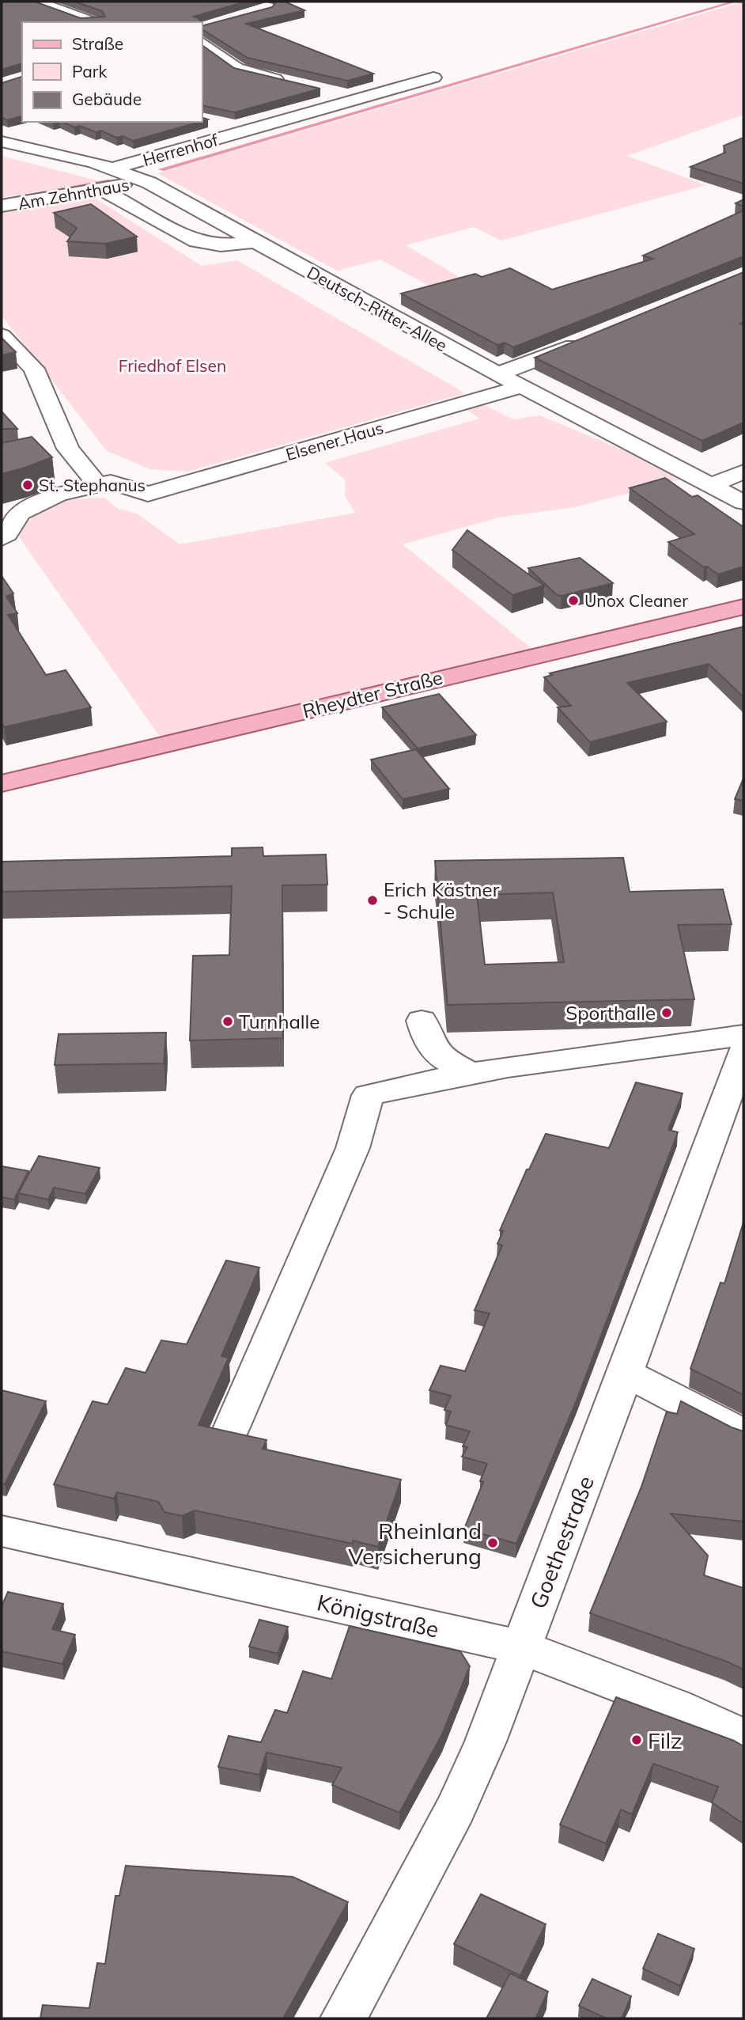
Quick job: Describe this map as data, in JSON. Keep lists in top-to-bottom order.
{
  "streets": {
    "main road": ["Rheydter Straße"],
    "street": [
      "Herrenhof",
      "Am Zehnthaus",
      "Deutsch-Ritter-Allee",
      "Elsener Haus",
      "Goethestraße",
      "Königstraße"
    ]
  },
  "crossings": [
    ["Herrenhof", "Deutsch-Ritter-Allee"],
    ["Am Zehnthaus", "Deutsch-Ritter-Allee"],
    ["Deutsch-Ritter-Allee", "Elsener Haus"],
    ["Goethestraße", "Königstraße"]
  ],
  "parks": ["Friedhof Elsen"],
  "places": [
    "St. Stephanus",
    "Unox Cleaner",
    "Erich Kästner - Schule",
    "Sporthalle",
    "Turnhalle",
    "Rheinland Versicherung",
    "Filz"
  ],
  "legend": ["Straße", "Park", "Gebäude"]
}
